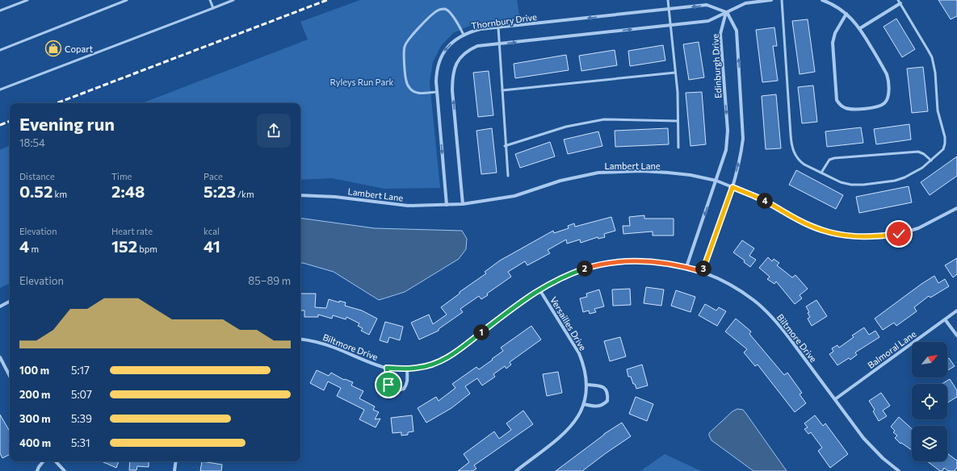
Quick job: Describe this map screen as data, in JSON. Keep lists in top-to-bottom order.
{
  "streets": {
    "street": [
      "Thornbury Drive",
      "Edinburgh Drive",
      "Lambert Lane",
      "Versailles Drive",
      "Biltmore Drive",
      "Balmoral Lane"
    ]
  },
  "crossings": [
    ["Thornbury Drive", "Edinburgh Drive"],
    ["Thornbury Drive", "Lambert Lane"],
    ["Edinburgh Drive", "Lambert Lane"],
    ["Edinburgh Drive", "Biltmore Drive"],
    ["Versailles Drive", "Biltmore Drive"],
    ["Biltmore Drive", "Balmoral Lane"]
  ],
  "parks": ["Ryleys Run Park"],
  "places": {
    "shop": ["Copart"]
  },
  "north": "top right",
  "page": {
    "heading": ["Evening run", "18:54"],
    "stats": [
      ["Distance", "0.52 km"],
      ["Time", "2:48"],
      ["Pace", "5:23 /km"],
      ["Elevation", "4 m"],
      ["Heart rate", "152 bpm"],
      ["kcal", "41"]
    ],
    "pins": [
      "4",
      "2",
      "3",
      "1"
    ],
    "chart": ["Elevation", "85–89 m"],
    "list": [
      {
        "name": "100 m",
        "note": "5:17"
      },
      {
        "name": "200 m",
        "note": "5:07"
      },
      {
        "name": "300 m",
        "note": "5:39"
      },
      {
        "name": "400 m",
        "note": "5:31"
      }
    ]
  }
}
